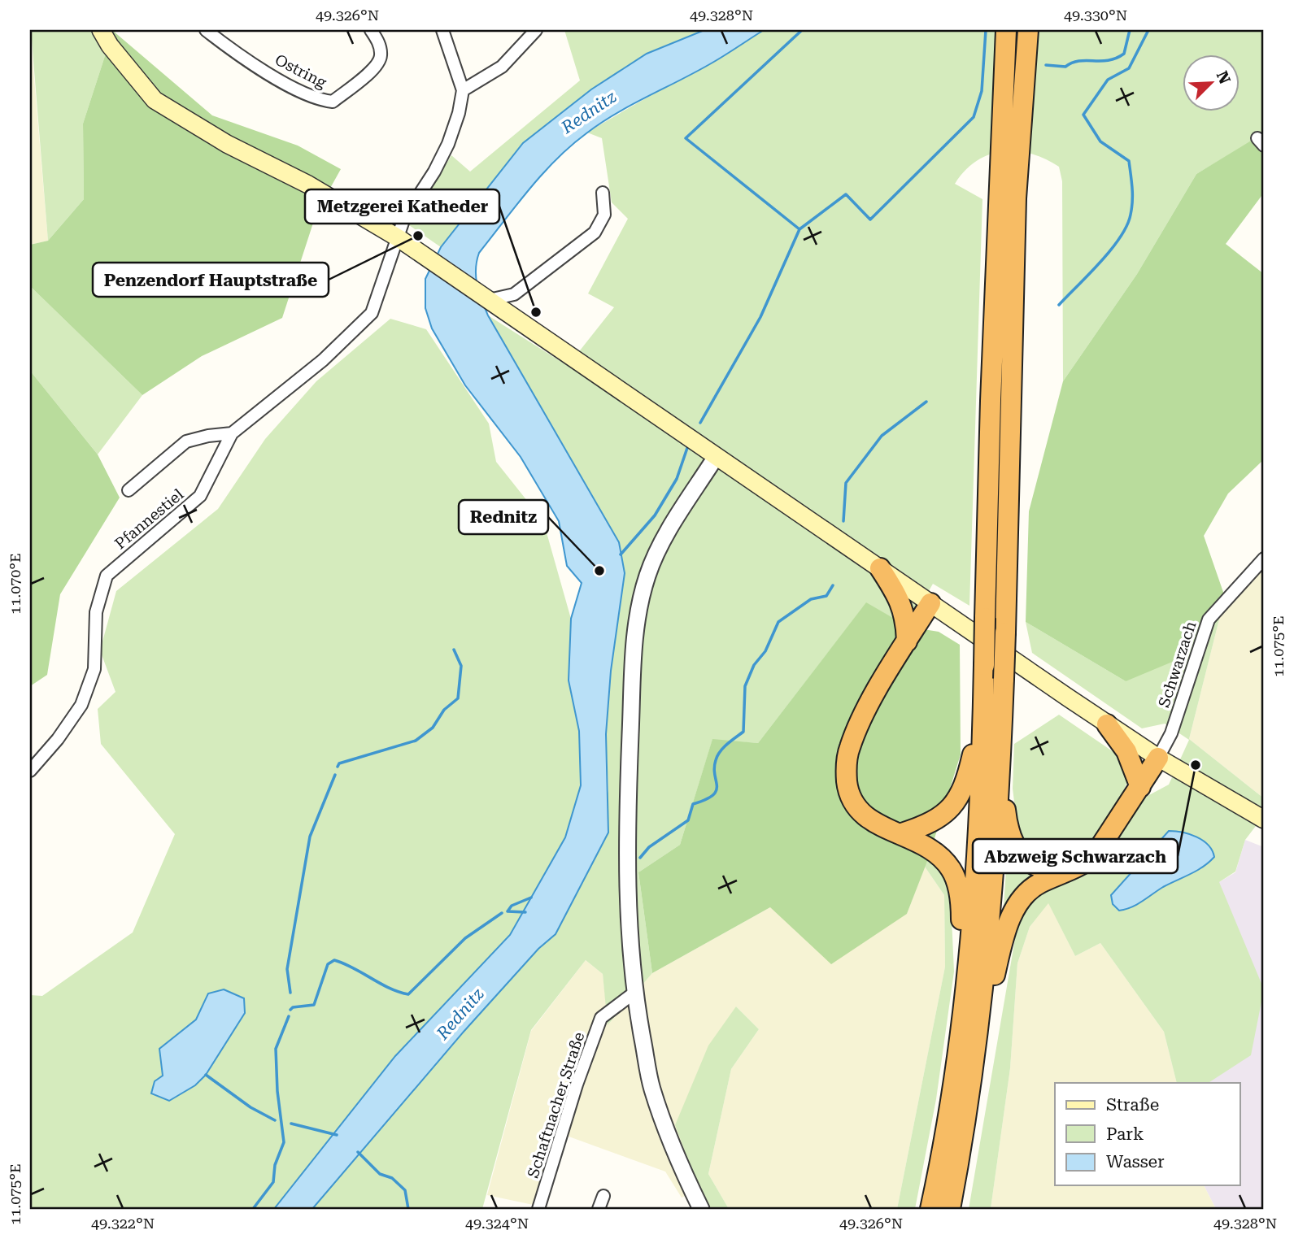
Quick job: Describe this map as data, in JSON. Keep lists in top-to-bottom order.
{
  "streets": {
    "street": [
      "Ostring",
      "Pfannestiel",
      "Schwarzach",
      "Schaftnacher Straße"
    ]
  },
  "water": ["Rednitz"],
  "places": [
    "Penzendorf Hauptstraße",
    "Metzgerei Katheder",
    "Rednitz",
    "Abzweig Schwarzach"
  ],
  "legend": ["Straße", "Park", "Wasser"],
  "north": "top right",
  "coordinates": [
    "49.326°N",
    "49.328°N",
    "49.330°N",
    "11.070°E",
    "11.075°E",
    "49.322°N",
    "49.324°N"
  ]
}
